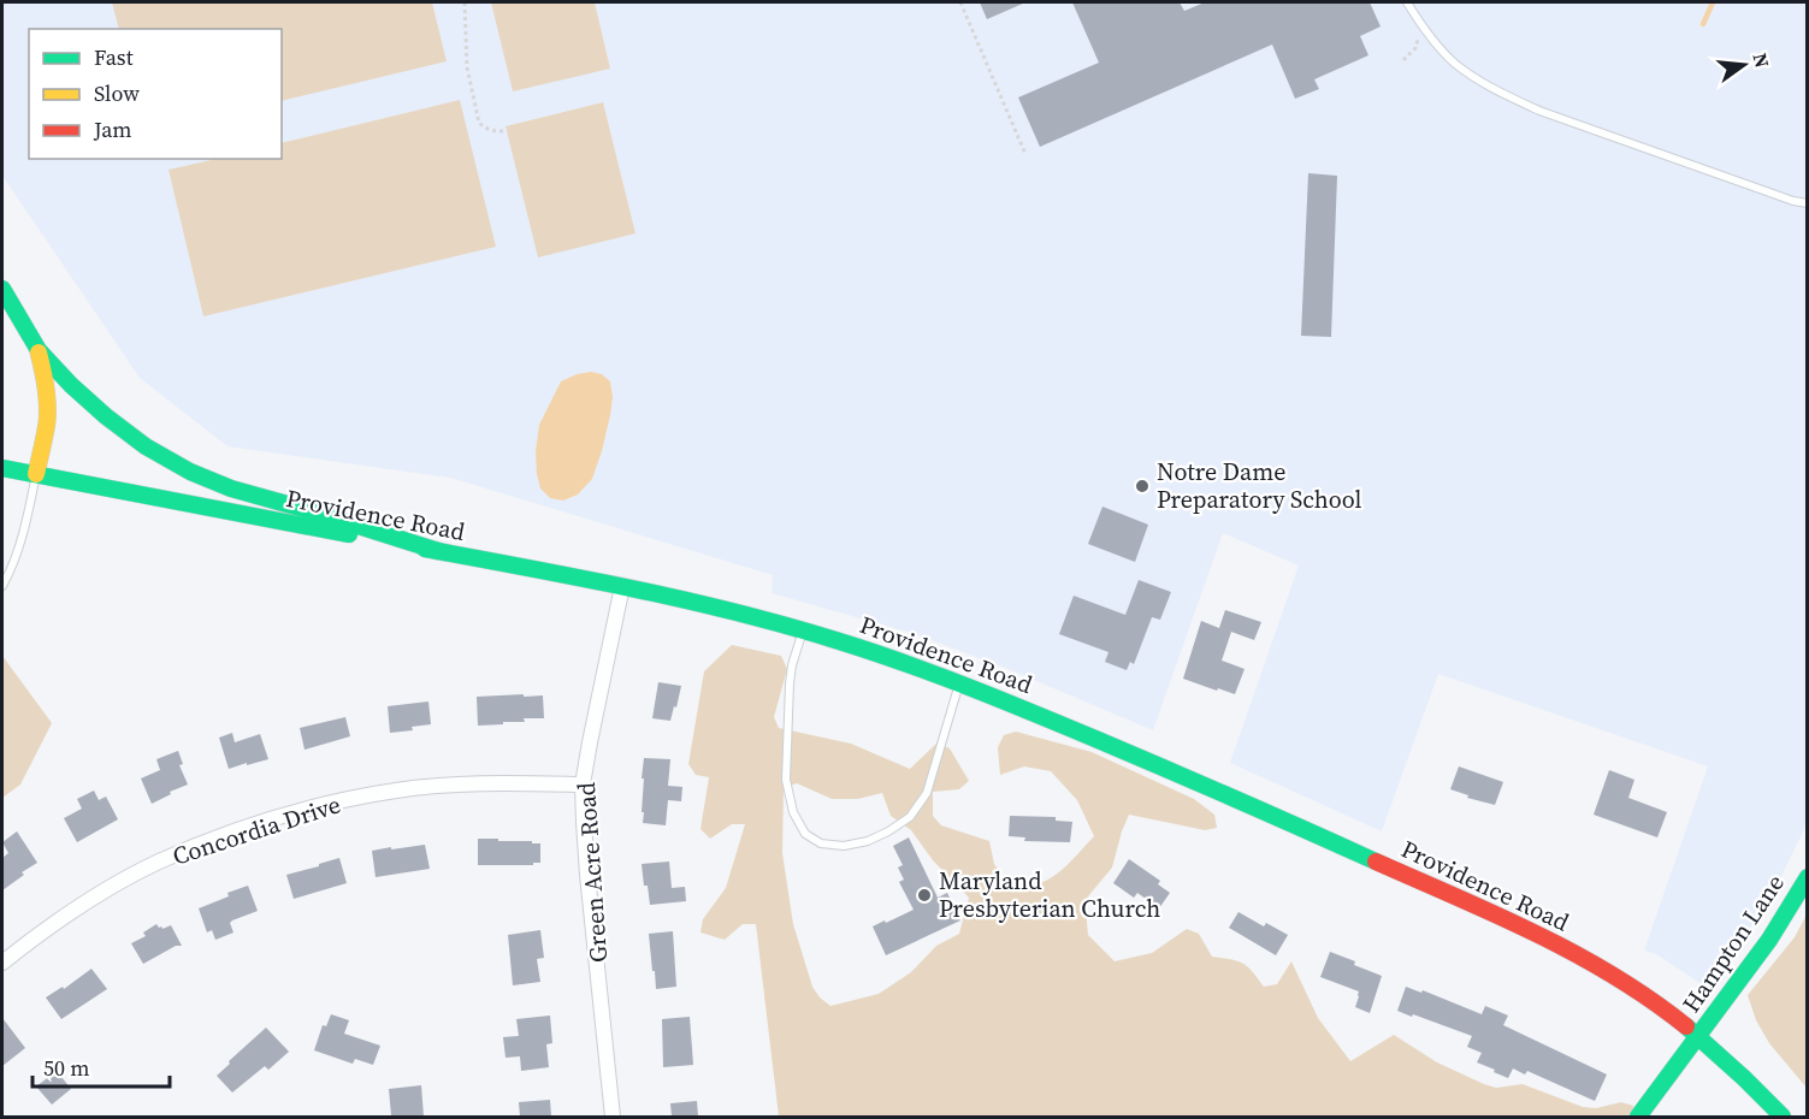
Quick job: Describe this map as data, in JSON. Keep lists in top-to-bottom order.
{
  "streets": {
    "main road": ["Providence Road", "Hampton Lane"],
    "street": ["Concordia Drive", "Green Acre Road"]
  },
  "crossings": [
    ["Providence Road", "Green Acre Road"],
    ["Providence Road", "Hampton Lane"],
    ["Concordia Drive", "Green Acre Road"]
  ],
  "places": ["Notre Dame Preparatory School", "Maryland Presbyterian Church"],
  "legend": ["Fast", "Slow", "Jam"],
  "scale_bar": "50 m",
  "north": "right"
}
